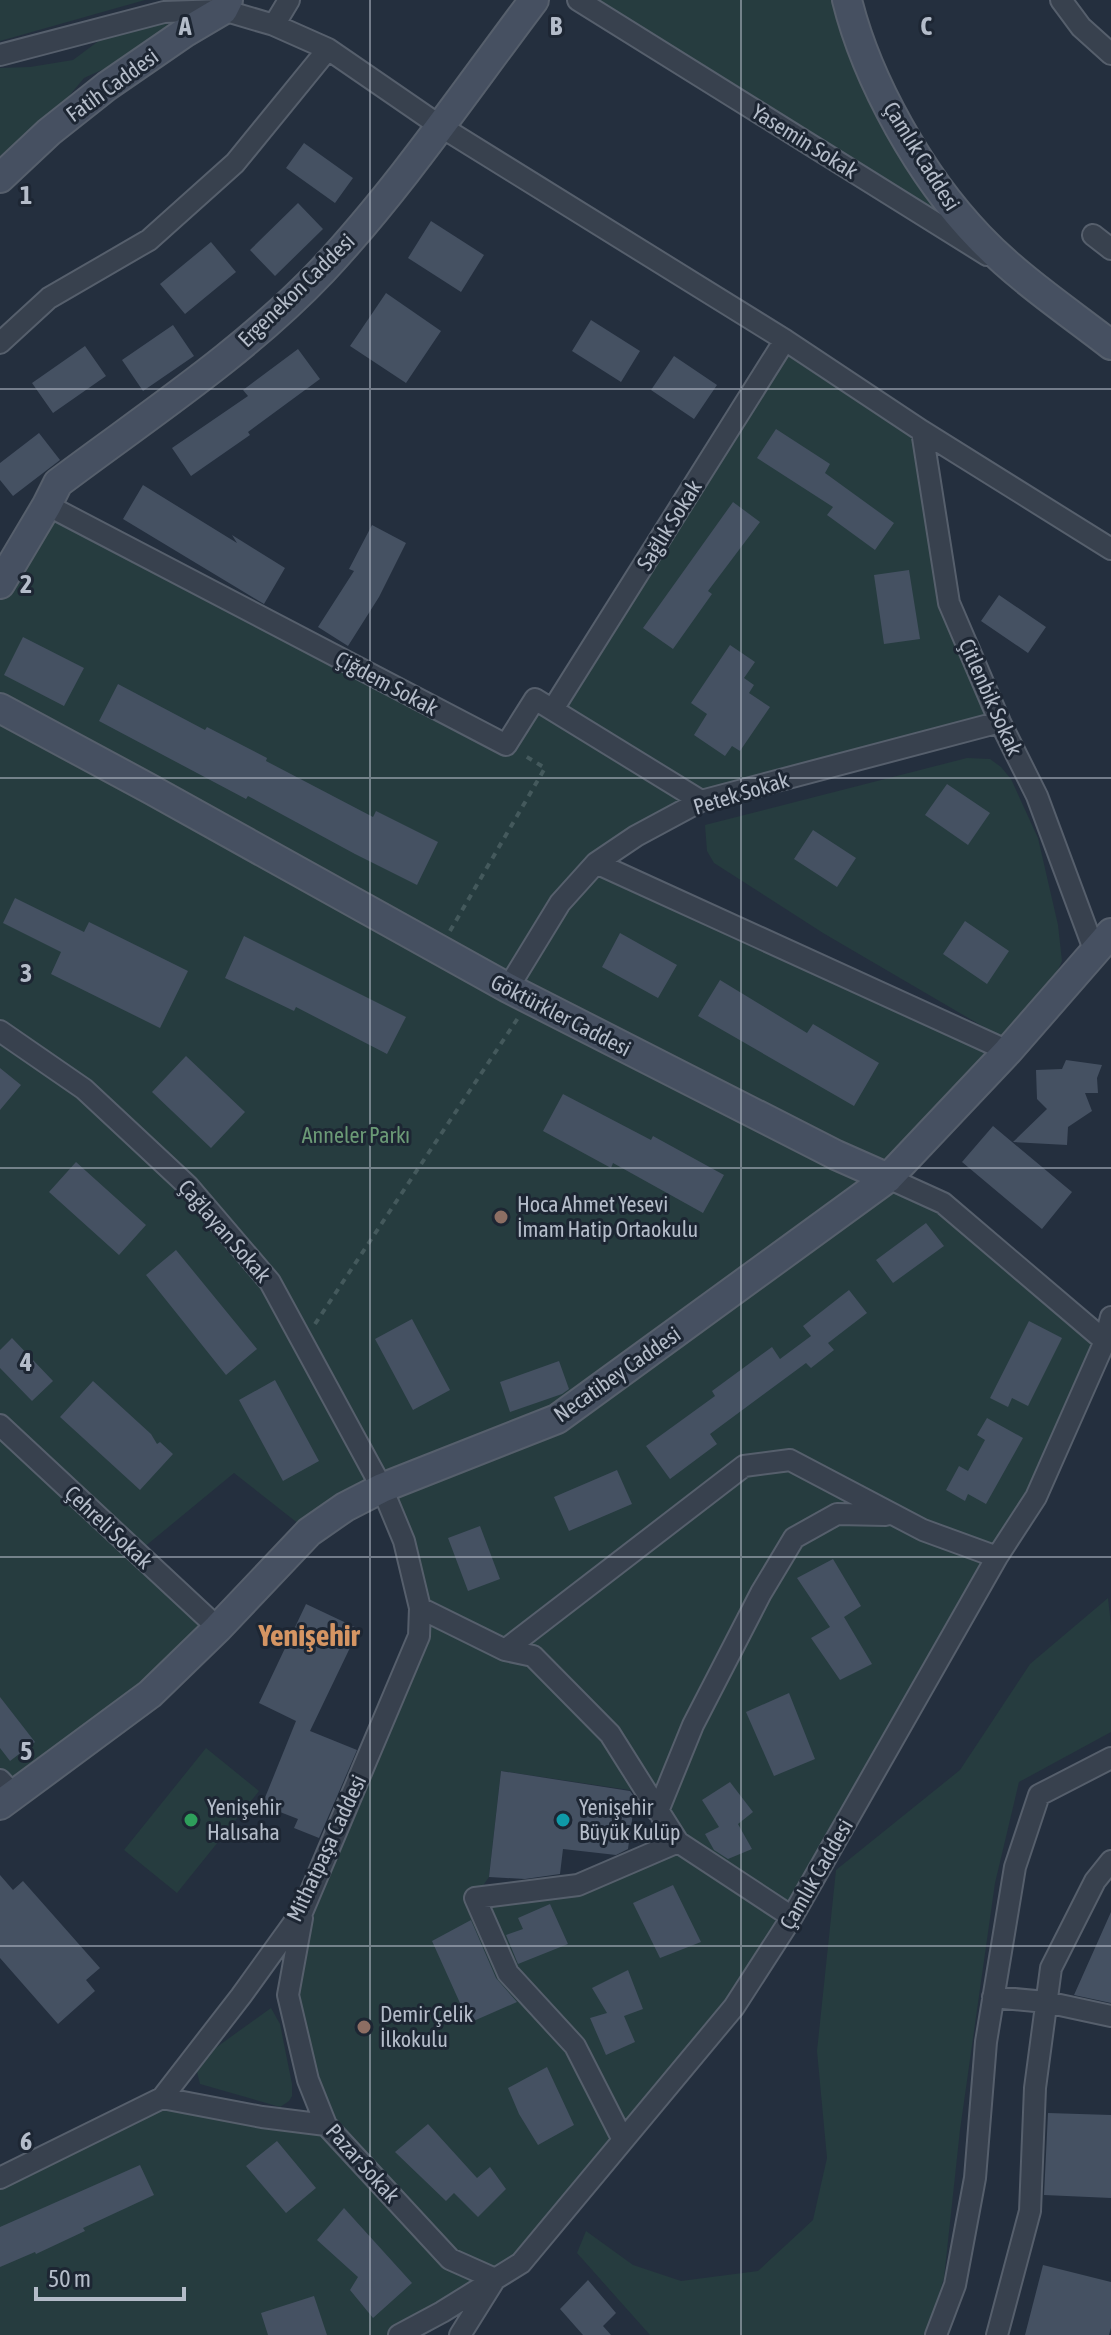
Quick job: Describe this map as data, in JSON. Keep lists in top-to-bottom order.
{
  "streets": {
    "street": [
      "Fatih Caddesi",
      "Yasemin Sokak",
      "Çamlık Caddesi",
      "Ergenekon Caddesi",
      "Sağlık Sokak",
      "Çiğdem Sokak",
      "Çitlenbik Sokak",
      "Petek Sokak",
      "Göktürkler Caddesi",
      "Çağlayan Sokak",
      "Necatibey Caddesi",
      "Çehreli Sokak",
      "Mithatpaşa Caddesi",
      "Pazar Sokak"
    ]
  },
  "crossings": [
    ["Yasemin Sokak", "Çamlık Caddesi"],
    ["Çamlık Caddesi", "Göktürkler Caddesi"],
    ["Çamlık Caddesi", "Pazar Sokak"],
    ["Ergenekon Caddesi", "Çiğdem Sokak"],
    ["Çitlenbik Sokak", "Petek Sokak"],
    ["Çitlenbik Sokak", "Necatibey Caddesi"],
    ["Petek Sokak", "Göktürkler Caddesi"],
    ["Göktürkler Caddesi", "Necatibey Caddesi"],
    ["Çağlayan Sokak", "Necatibey Caddesi"],
    ["Çağlayan Sokak", "Mithatpaşa Caddesi"],
    ["Necatibey Caddesi", "Çehreli Sokak"],
    ["Necatibey Caddesi", "Mithatpaşa Caddesi"],
    ["Mithatpaşa Caddesi", "Pazar Sokak"]
  ],
  "districts": ["Yenişehir"],
  "parks": ["Anneler Parkı"],
  "places": [
    "Hoca Ahmet Yesevi İmam Hatip Ortaokulu",
    "Yenişehir Halısaha",
    "Yenişehir Büyük Kulüp",
    "Demir Çelik İlkokulu"
  ],
  "scale_bar": "50 m",
  "grid": {
    "columns": ["A", "B", "C"],
    "rows": [
      "1",
      "2",
      "3",
      "4",
      "5",
      "6"
    ]
  }
}
